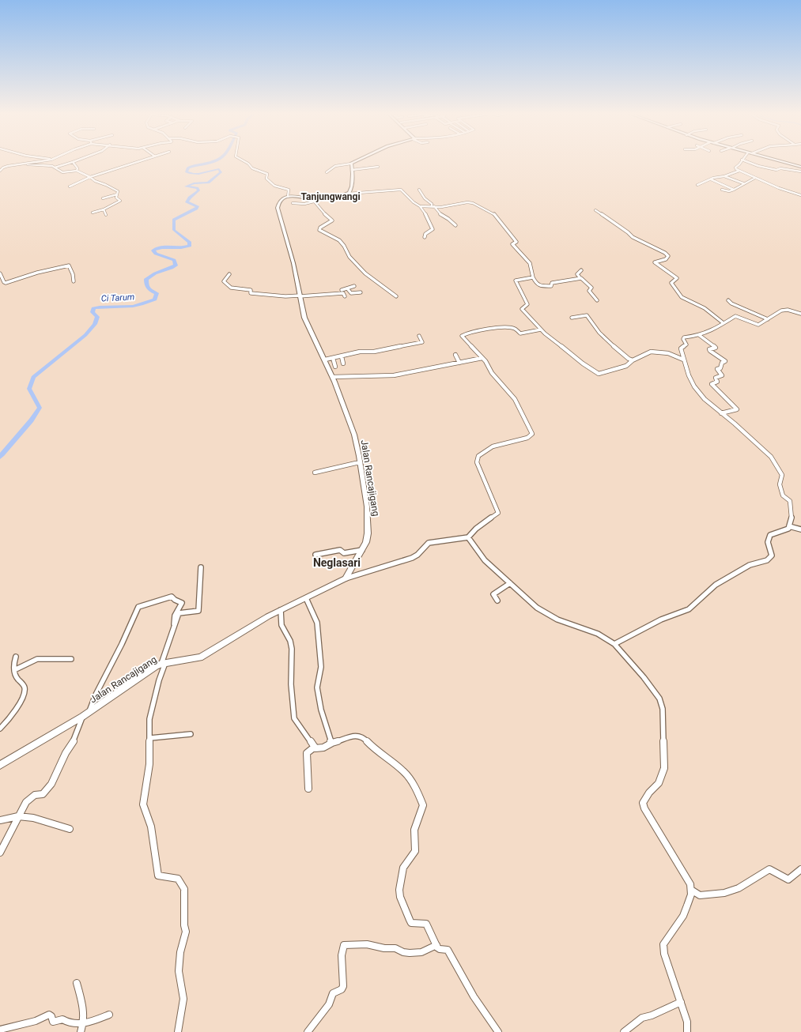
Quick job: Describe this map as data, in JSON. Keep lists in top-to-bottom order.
{
  "streets": {
    "main road": ["Jalan Rancajigang"]
  },
  "districts": ["Tanjungwangi", "Neglasari"],
  "water": ["Ci Tarum"]
}
